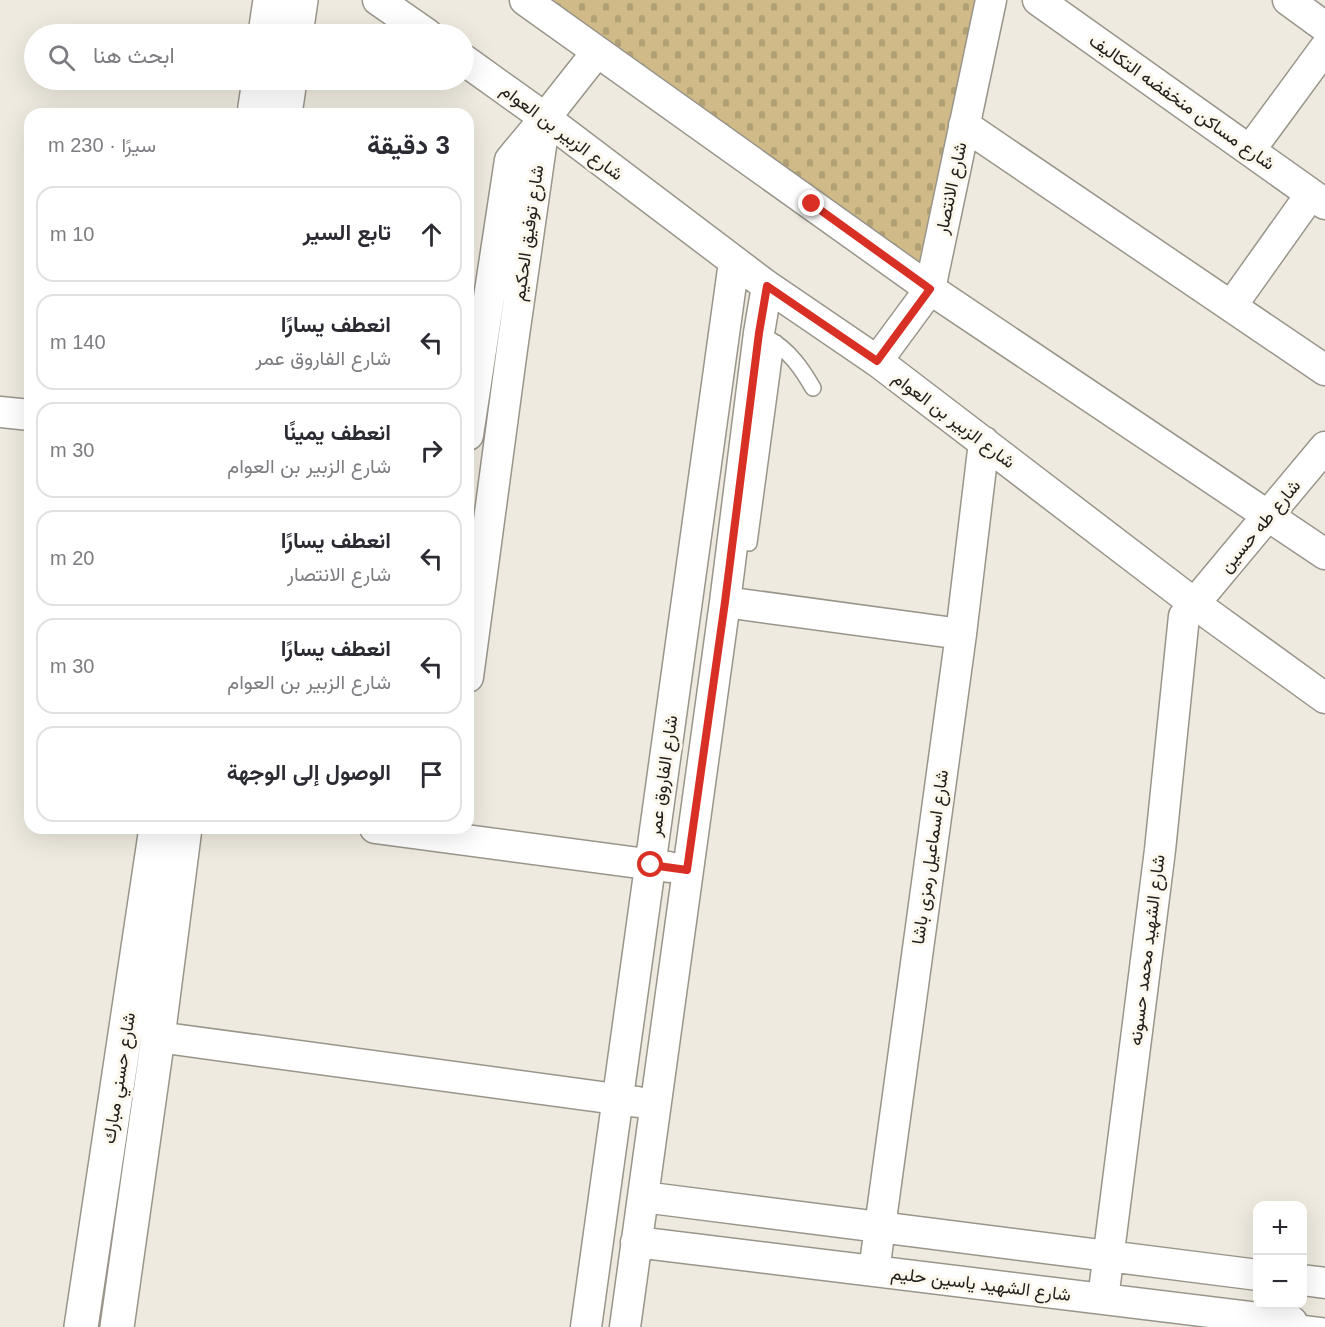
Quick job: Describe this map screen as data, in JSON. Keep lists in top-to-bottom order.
{
  "streets": {
    "street": [
      "شارع مساكن منخفضه التكاليف",
      "شارع الزبير بن العوام",
      "شارع الانتصار",
      "شارع توفيق الحكيم",
      "شارع طه حسين",
      "شارع الفاروق عمر",
      "شارع اسماعيل رمزى باشا",
      "شارع الشهيد محمد حسونه",
      "شارع حسني مبارك",
      "شارع الشهيد ياسين حليم"
    ]
  },
  "crossings": [
    ["شارع الزبير بن العوام", "شارع الانتصار"],
    ["شارع الزبير بن العوام", "شارع توفيق الحكيم"],
    ["شارع الزبير بن العوام", "شارع طه حسين"],
    ["شارع الزبير بن العوام", "شارع الفاروق عمر"],
    ["شارع الزبير بن العوام", "شارع اسماعيل رمزى باشا"],
    ["شارع الزبير بن العوام", "شارع الشهيد محمد حسونه"],
    ["شارع طه حسين", "شارع الشهيد محمد حسونه"],
    ["شارع الفاروق عمر", "شارع الشهيد ياسين حليم"],
    ["شارع اسماعيل رمزى باشا", "شارع الشهيد ياسين حليم"],
    ["شارع الشهيد محمد حسونه", "شارع الشهيد ياسين حليم"]
  ],
  "page": {
    "search": "ابحث هنا",
    "heading": ["3 دقيقة", "سيرًا · 230 m"],
    "list": [
      ["تابع السير", "10 m"],
      ["انعطف يسارًا", "شارع الفاروق عمر", "140 m"],
      ["انعطف يمينًا", "شارع الزبير بن العوام", "30 m"],
      ["انعطف يسارًا", "شارع الانتصار", "20 m"],
      ["انعطف يسارًا", "شارع الزبير بن العوام", "30 m"],
      "الوصول إلى الوجهة"
    ],
    "map_buttons": ["+", "−"]
  }
}
